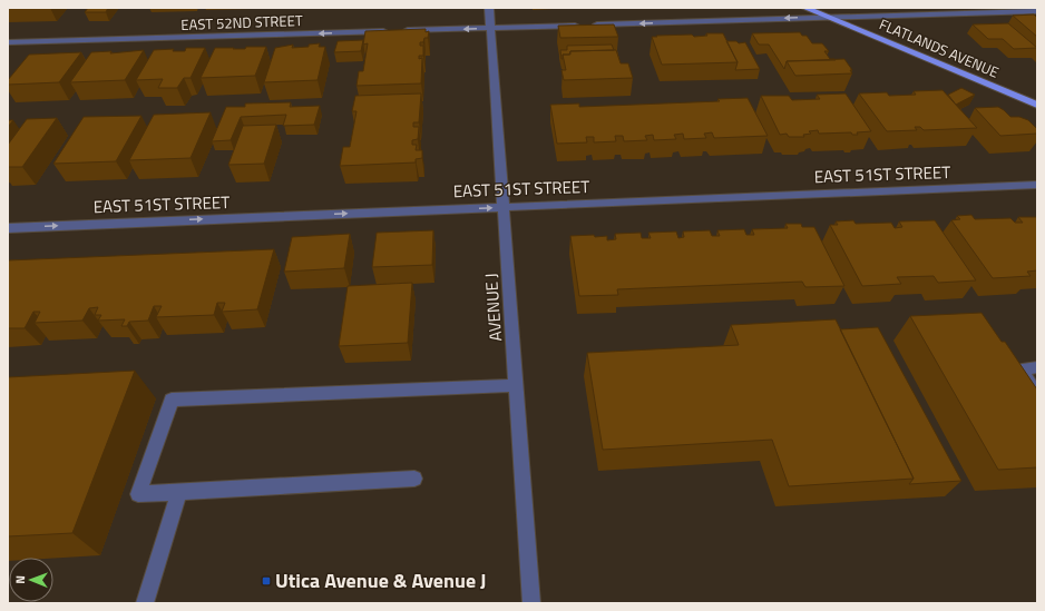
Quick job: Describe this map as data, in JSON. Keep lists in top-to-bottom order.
{
  "streets": {
    "main road": ["FLATLANDS AVENUE"],
    "street": ["EAST 52ND STREET", "EAST 51ST STREET", "AVENUE J"]
  },
  "crossings": [
    ["EAST 52ND STREET", "FLATLANDS AVENUE"],
    ["EAST 52ND STREET", "AVENUE J"],
    ["EAST 51ST STREET", "AVENUE J"]
  ],
  "one_way": ["EAST 52ND STREET", "EAST 51ST STREET"],
  "places": {
    "transit": ["Utica Avenue & Avenue J"]
  },
  "north": "left"
}
